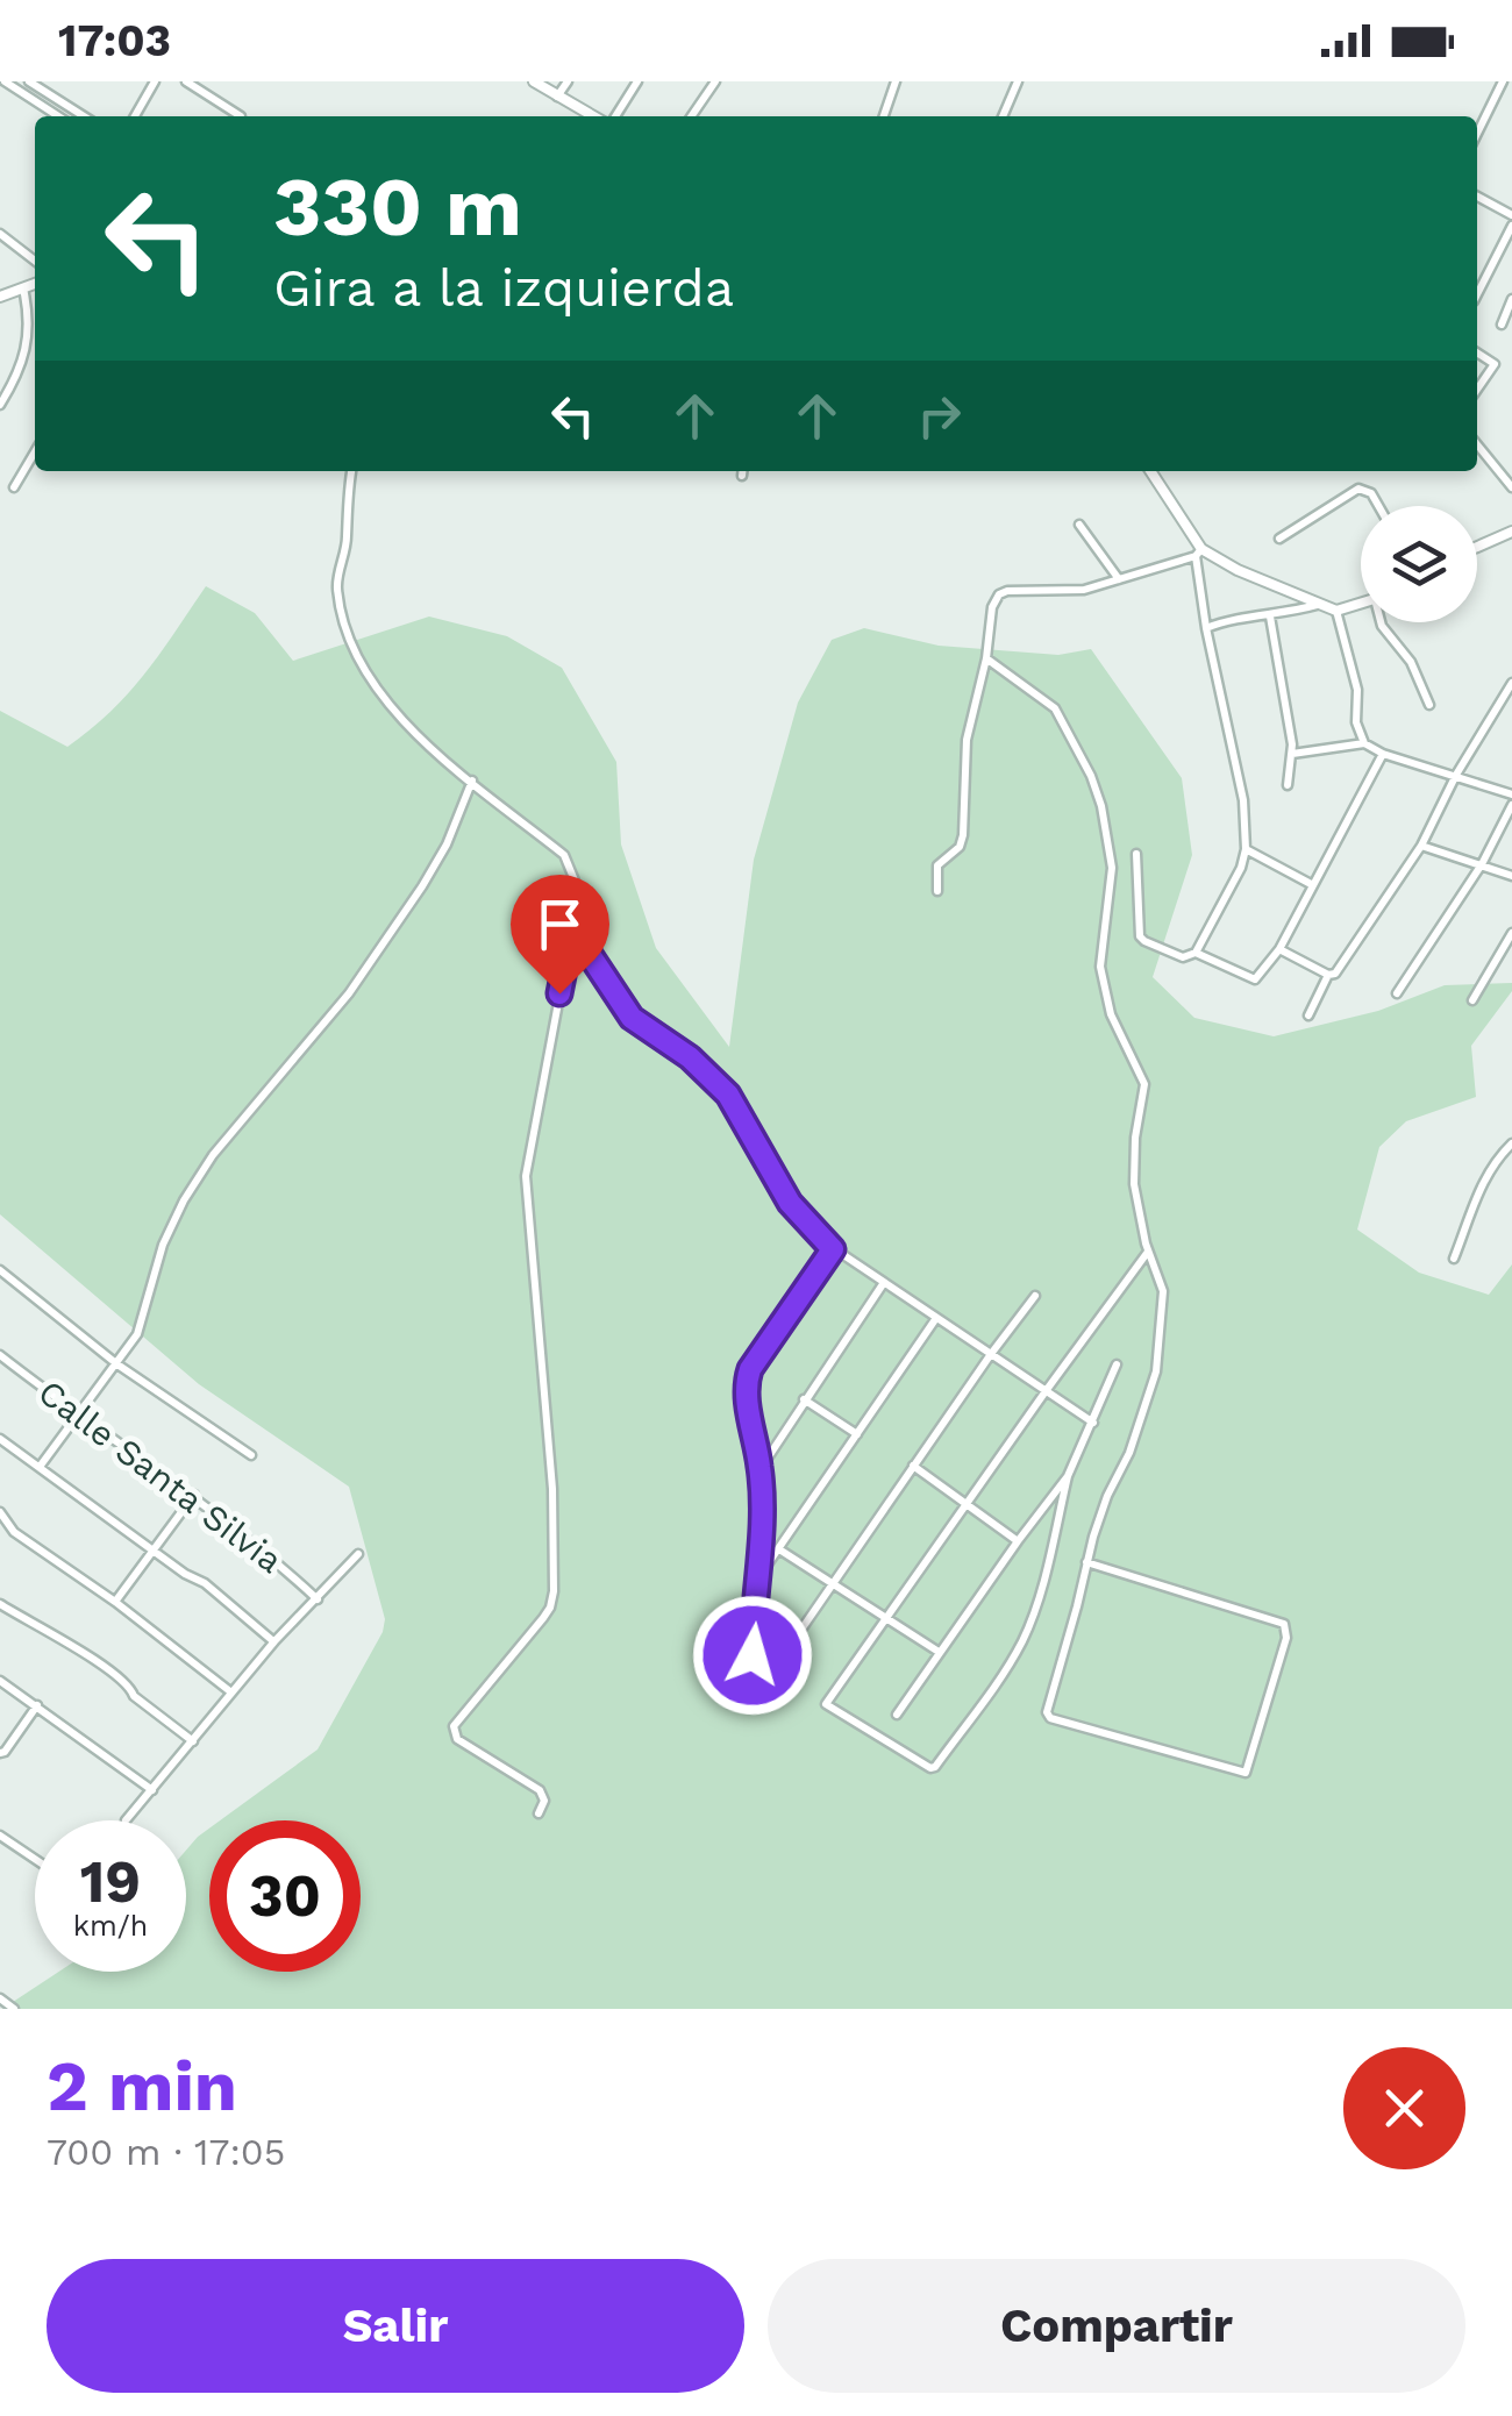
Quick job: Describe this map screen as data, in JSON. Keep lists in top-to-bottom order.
{
  "streets": {
    "street": ["Calle Santa Silvia"]
  },
  "page": {
    "status": "17:03",
    "turn": ["330 m", "Gira a la izquierda"],
    "speed": "19 km/h",
    "limit": "30",
    "heading": ["2 min", "700 m · 17:05"],
    "buttons": ["Salir", "Compartir"]
  }
}
